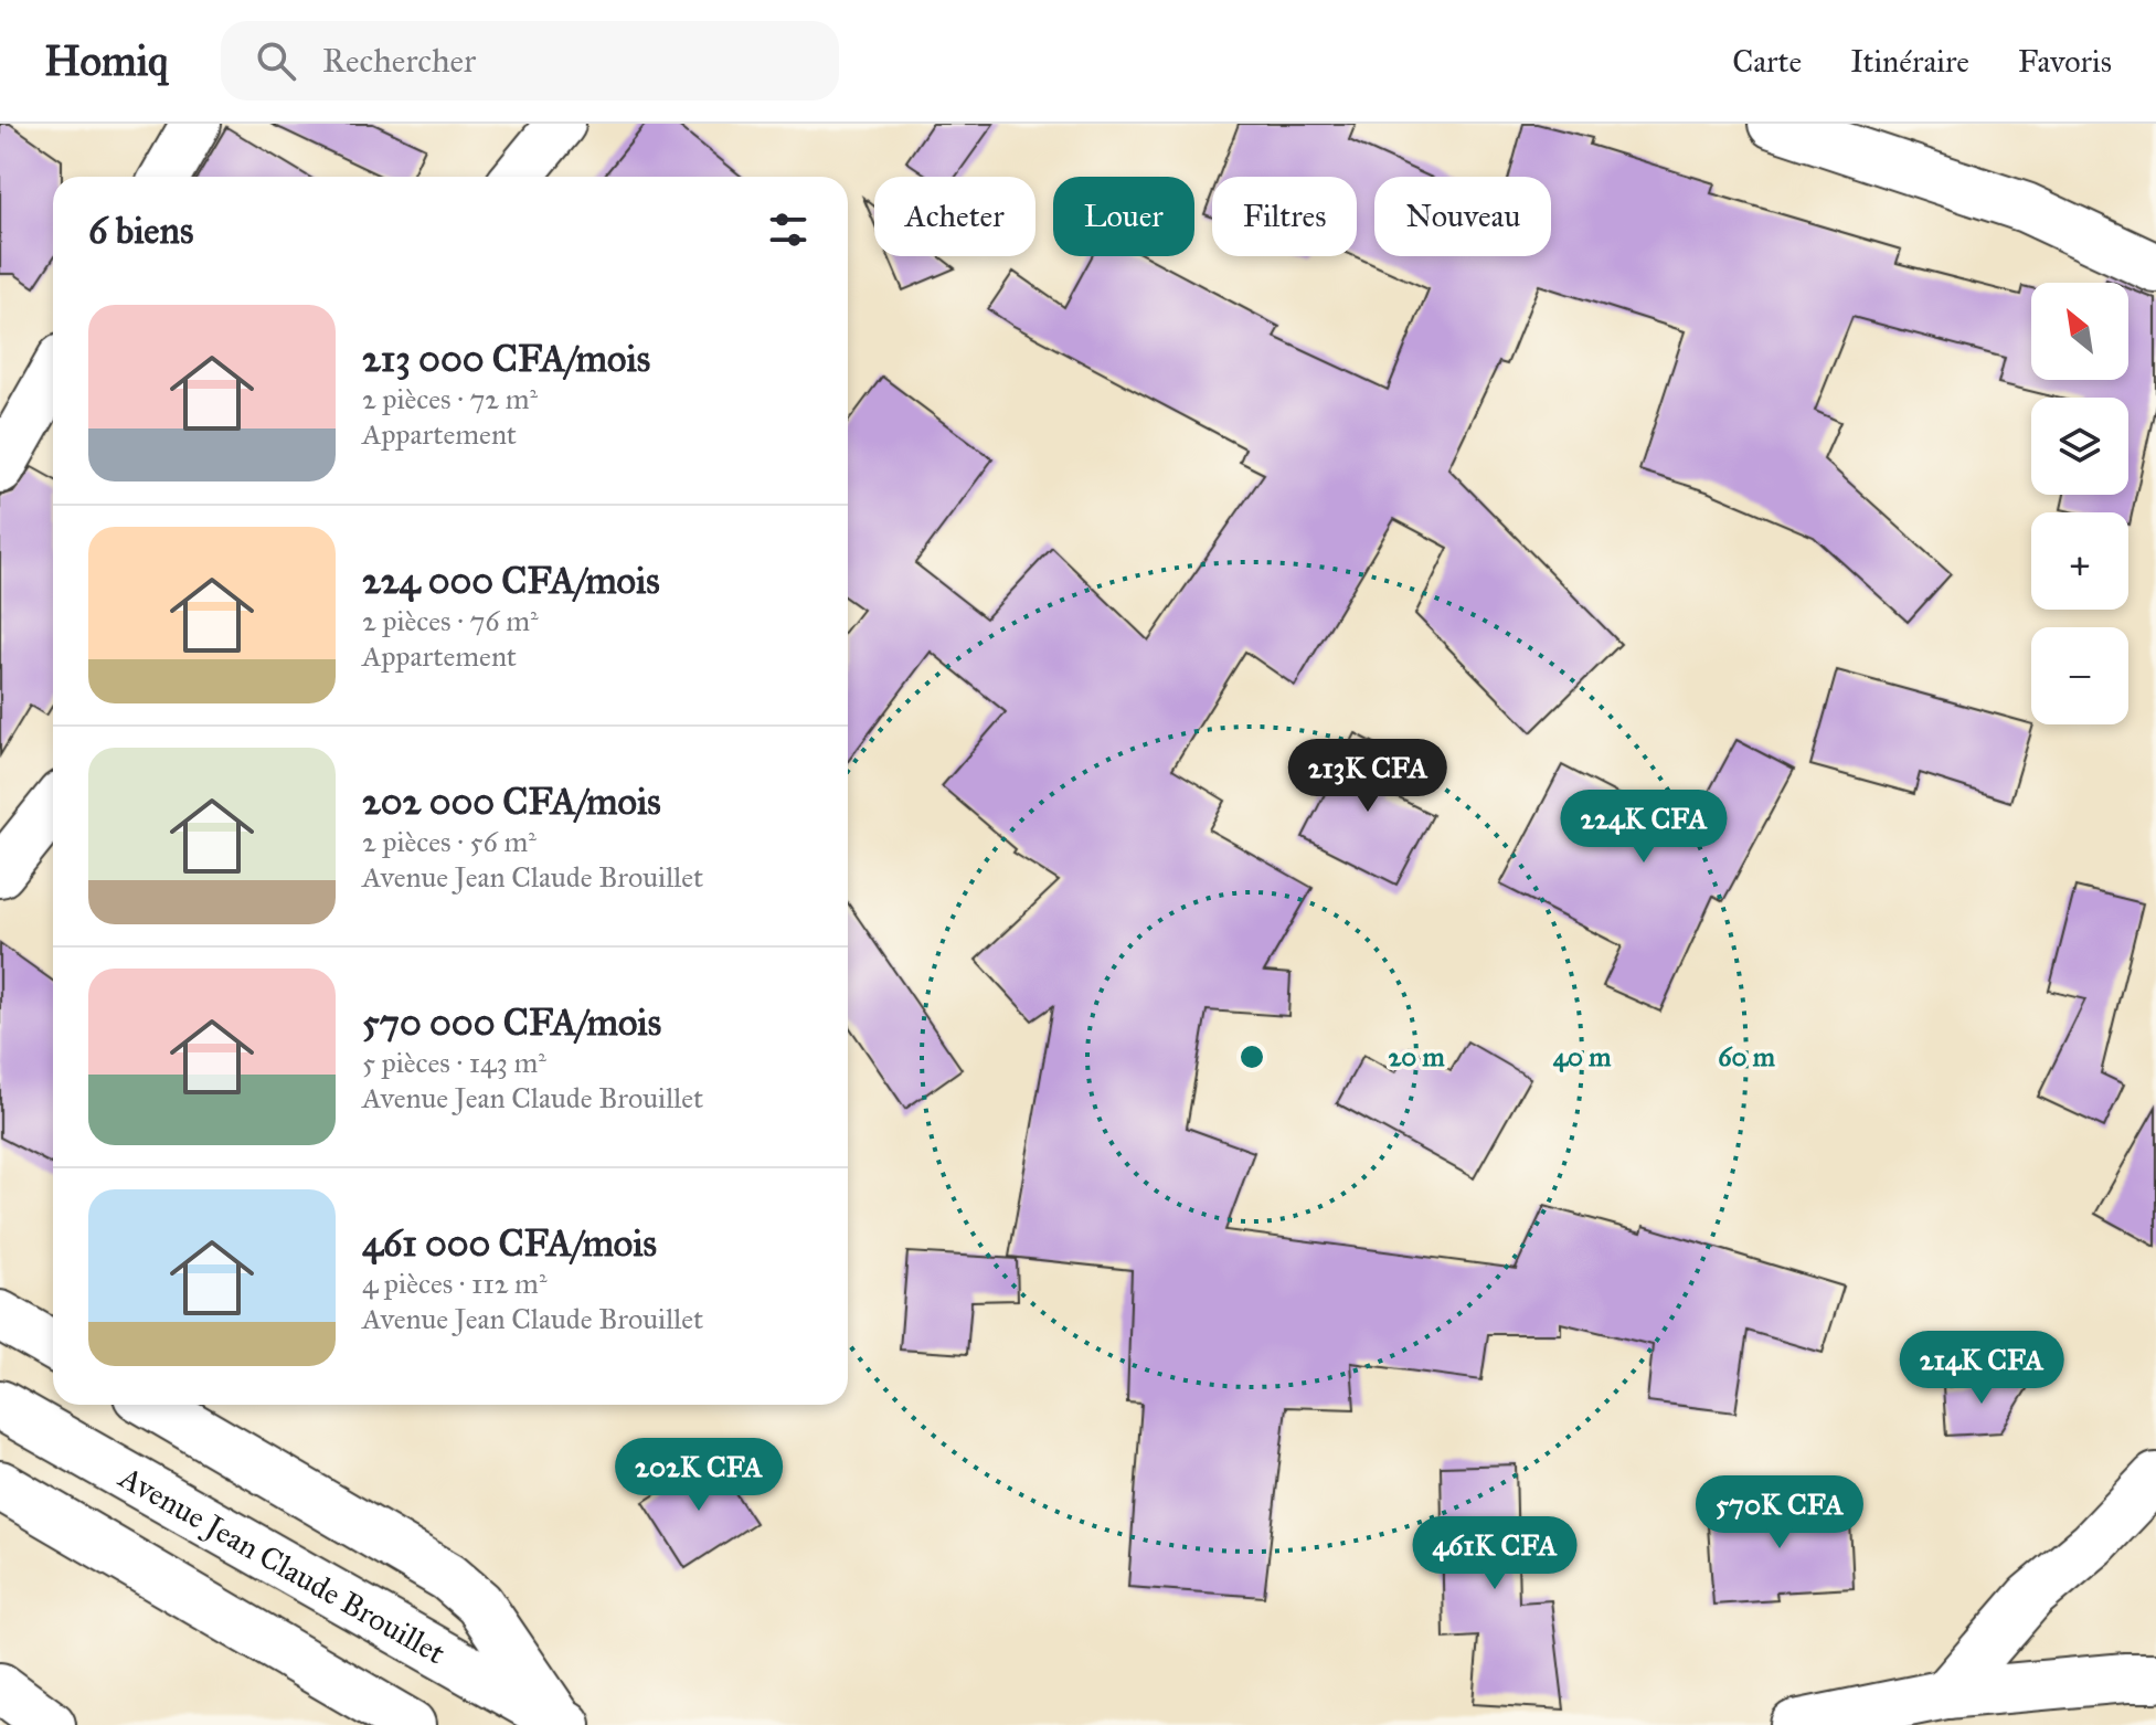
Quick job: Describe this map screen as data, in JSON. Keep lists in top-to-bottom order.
{
  "streets": {
    "street": ["Avenue Jean Claude Brouillet"]
  },
  "north": "top left",
  "page": {
    "header": "Homiq",
    "search": "Rechercher",
    "nav": ["Carte", "Itinéraire", "Favoris"],
    "chip": [
      "Acheter",
      "Louer",
      "Filtres",
      "Nouveau"
    ],
    "heading": "6 biens",
    "map_buttons": ["+", "−"],
    "list": [
      {
        "name": "213 000 CFA/mois",
        "note": "2 pièces · 72 m² · Appartement"
      },
      {
        "name": "224 000 CFA/mois",
        "note": "2 pièces · 76 m² · Appartement"
      },
      {
        "name": "202 000 CFA/mois",
        "note": "2 pièces · 56 m² · Avenue Jean Claude Brouillet"
      },
      {
        "name": "570 000 CFA/mois",
        "note": "5 pièces · 143 m² · Avenue Jean Claude Brouillet"
      },
      {
        "name": "461 000 CFA/mois",
        "note": "4 pièces · 112 m² · Avenue Jean Claude Brouillet"
      }
    ],
    "price": [
      "213K CFA",
      "224K CFA",
      "214K CFA",
      "202K CFA",
      "570K CFA",
      "461K CFA"
    ]
  },
  "rings": ["20 m", "40 m", "60 m"]
}
